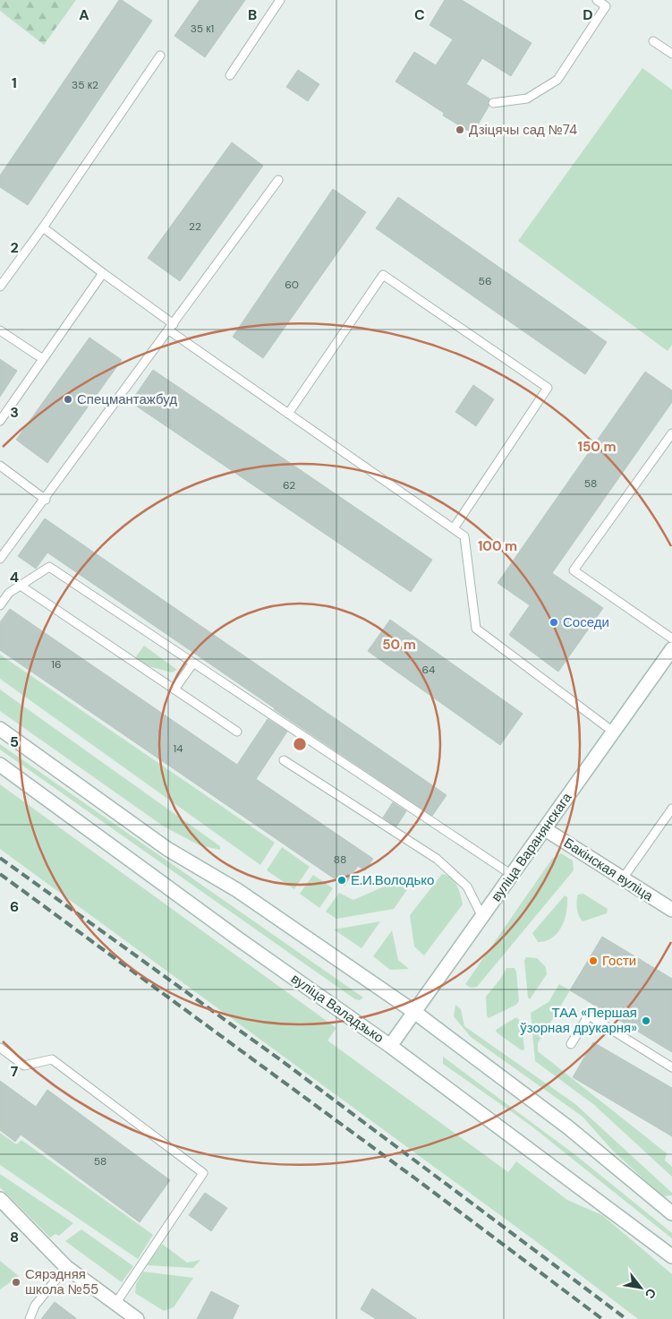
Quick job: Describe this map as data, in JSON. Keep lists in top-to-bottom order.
{
  "streets": {
    "main road": ["вуліца Варанянскага", "Бакінская вуліца", "вуліца Валадзько"]
  },
  "crossings": [
    ["вуліца Варанянскага", "Бакінская вуліца"],
    ["вуліца Варанянскага", "вуліца Валадзько"]
  ],
  "places": [
    "Дзіцячы сад №74",
    "Спецмантажбуд",
    "Соседи",
    "Е.И.Володько",
    "Гости",
    "ТАА «Першая ўзорная друкарня»",
    "Сярэдняя школа №55"
  ],
  "house_numbers": [
    "35 к1",
    "35 к2",
    "22",
    "56",
    "60",
    "58",
    "62",
    "16",
    "64",
    "14",
    "88",
    "58"
  ],
  "north": "bottom right",
  "grid": {
    "columns": [
      "A",
      "B",
      "C",
      "D"
    ],
    "rows": [
      "1",
      "2",
      "3",
      "4",
      "5",
      "6",
      "7",
      "8"
    ]
  },
  "rings": ["150 m", "100 m", "50 m"]
}
